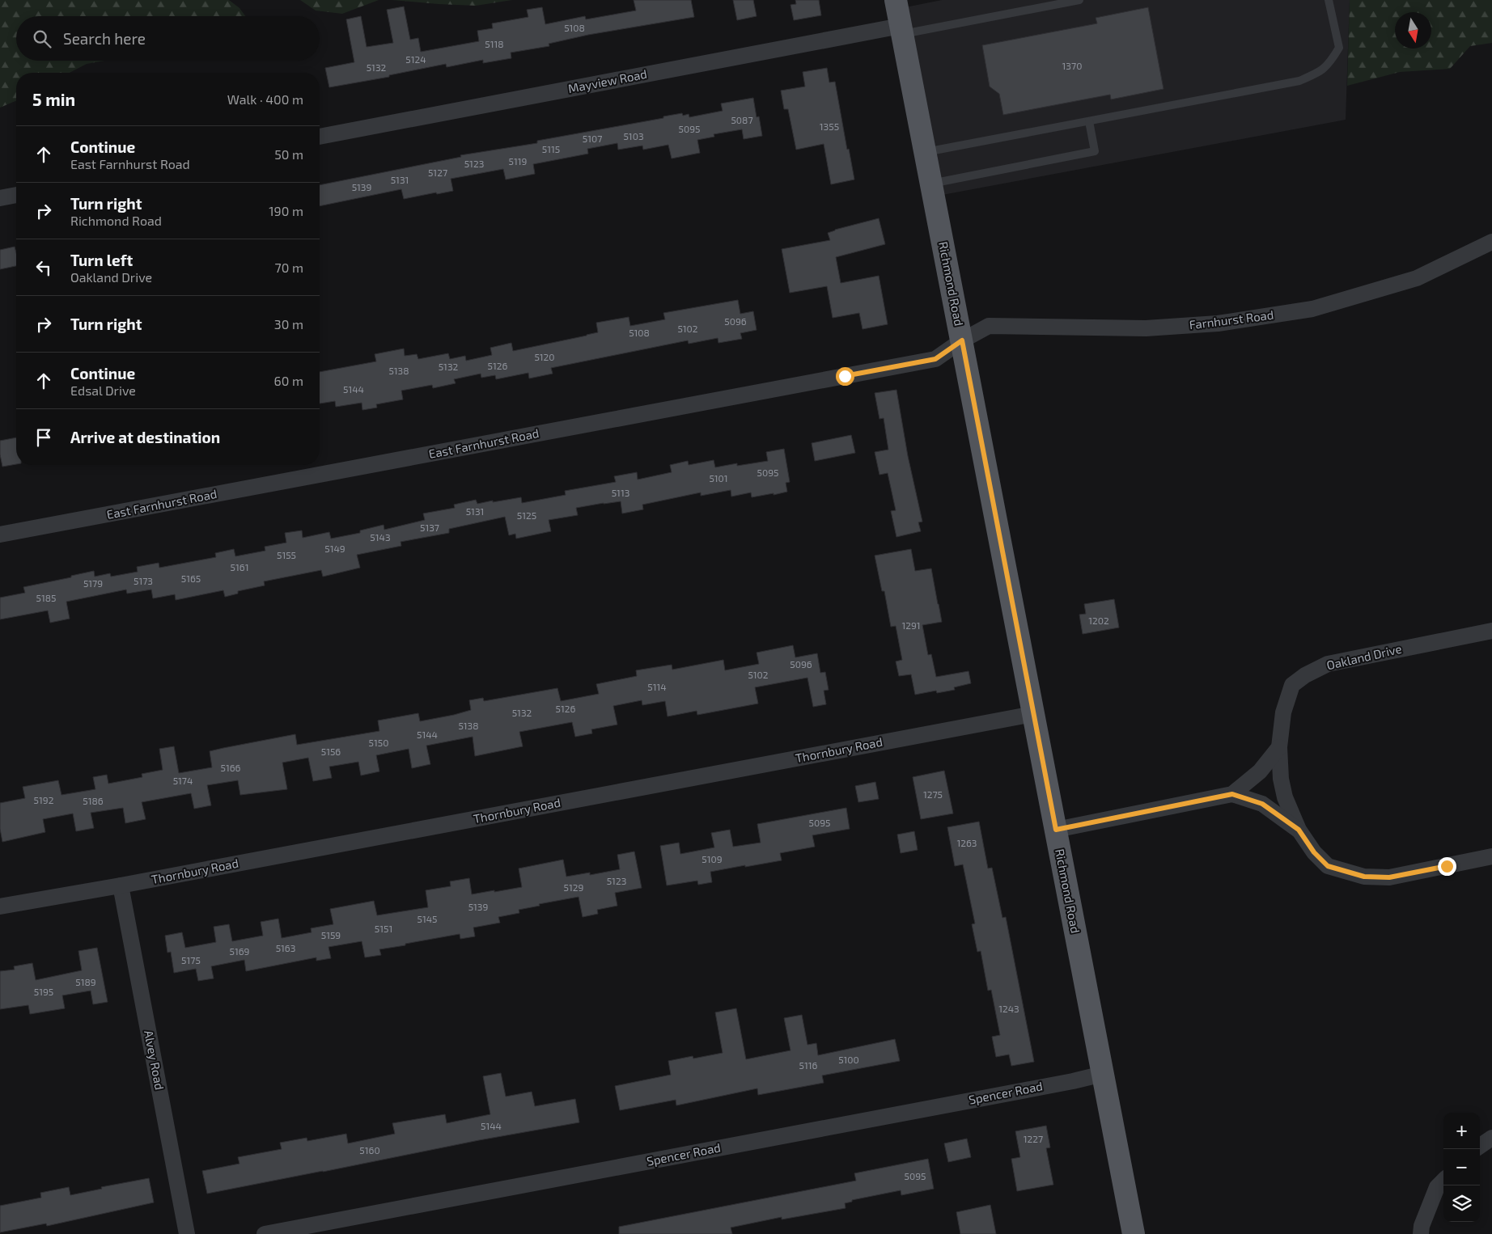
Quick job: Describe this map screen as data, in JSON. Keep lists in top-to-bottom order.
{
  "streets": {
    "main road": ["Richmond Road"],
    "street": [
      "Mayview Road",
      "Farnhurst Road",
      "East Farnhurst Road",
      "Oakland Drive",
      "Thornbury Road",
      "Alvey Road",
      "Spencer Road"
    ]
  },
  "crossings": [
    ["Mayview Road", "Richmond Road"],
    ["Richmond Road", "Farnhurst Road"],
    ["Richmond Road", "East Farnhurst Road"],
    ["Richmond Road", "Thornbury Road"],
    ["Richmond Road", "Spencer Road"],
    ["Farnhurst Road", "East Farnhurst Road"],
    ["Thornbury Road", "Alvey Road"]
  ],
  "house_numbers": [
    "5108",
    "5118",
    "5124",
    "1370",
    "5132",
    "5087",
    "1355",
    "5095",
    "5103",
    "5107",
    "5115",
    "5119",
    "5123",
    "5127",
    "5131",
    "5139",
    "5096",
    "5102",
    "5108",
    "5120",
    "5126",
    "5132",
    "5138",
    "5144",
    "5095",
    "5101",
    "5113",
    "5131",
    "5125",
    "5137",
    "5143",
    "5149",
    "5155",
    "5161",
    "5165",
    "5173",
    "5179",
    "5185",
    "1202",
    "1291",
    "5096",
    "5102",
    "5114",
    "5126",
    "5132",
    "5138",
    "5144",
    "5150",
    "5156",
    "5166",
    "5174",
    "1275",
    "5192",
    "5186",
    "5095",
    "1263",
    "5109",
    "5123",
    "5129",
    "5139",
    "5145",
    "5151",
    "5159",
    "5163",
    "5169",
    "5175",
    "5189",
    "5195",
    "1243",
    "5100",
    "5116",
    "5144",
    "1227",
    "5160",
    "5095"
  ],
  "north": "bottom",
  "page": {
    "search": "Search here",
    "heading": ["5 min", "Walk · 400 m"],
    "list": [
      ["Continue", "East Farnhurst Road", "50 m"],
      ["Turn right", "Richmond Road", "190 m"],
      ["Turn left", "Oakland Drive", "70 m"],
      ["Turn right", "30 m"],
      ["Continue", "Edsal Drive", "60 m"],
      "Arrive at destination"
    ],
    "map_buttons": ["+", "−"]
  }
}
